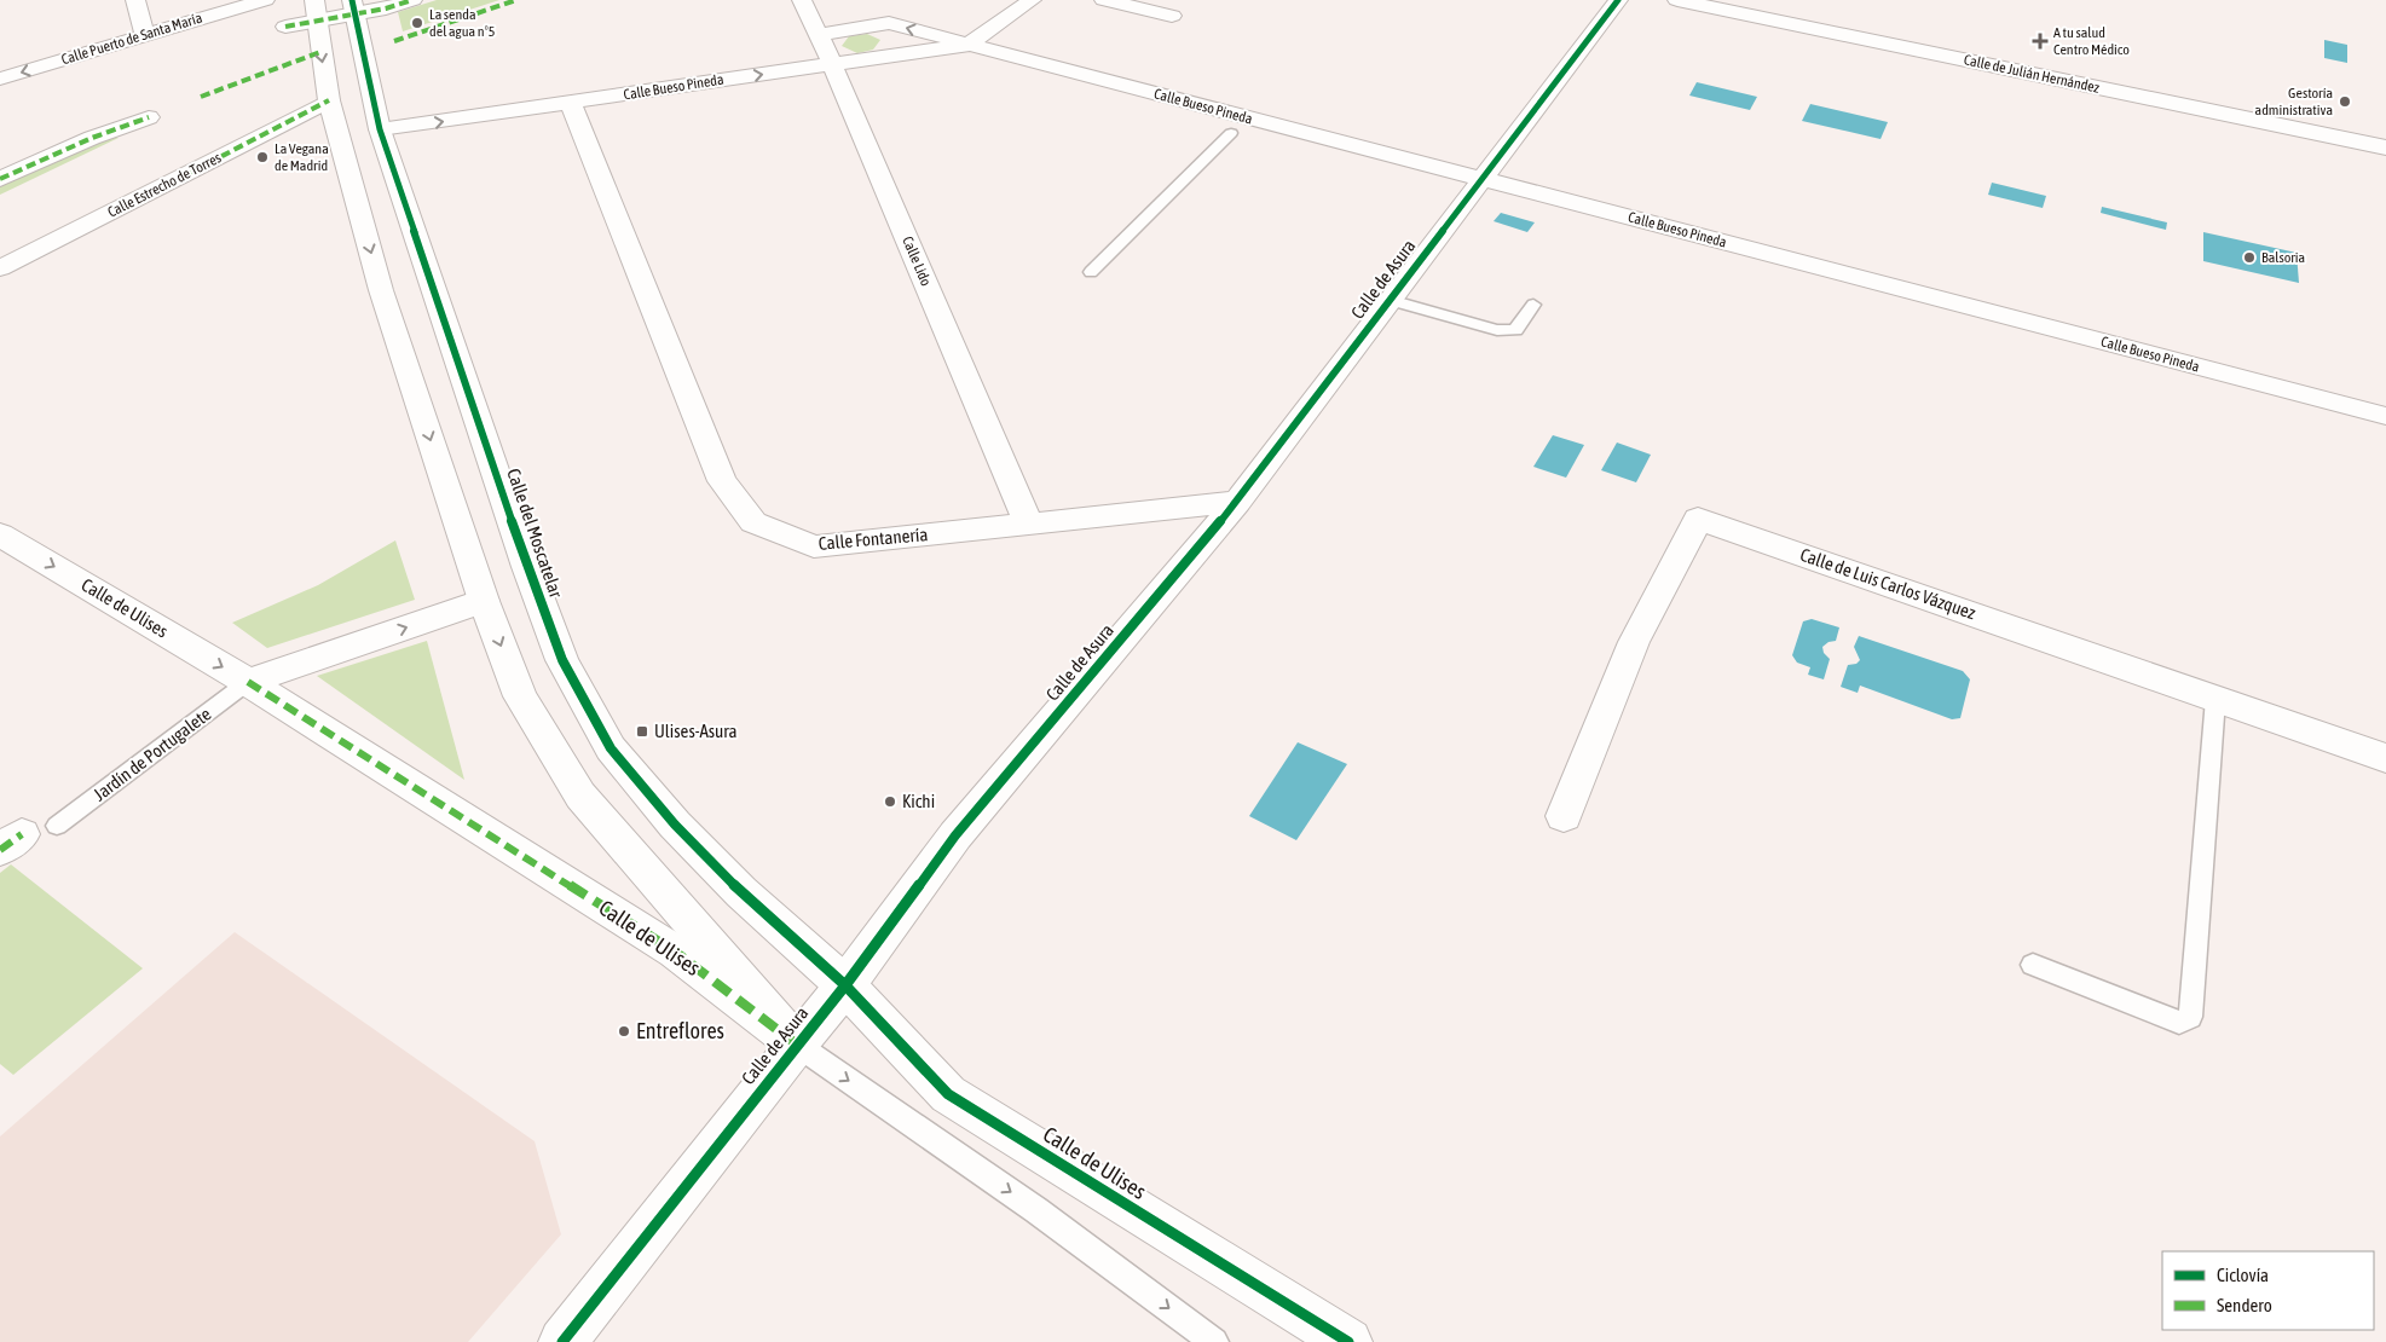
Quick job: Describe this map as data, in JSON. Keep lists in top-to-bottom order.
{
  "streets": {
    "street": [
      "Calle Puerto de Santa María",
      "Calle de Julián Hernández",
      "Calle Bueso Pineda",
      "Calle Estrecho de Torres",
      "Calle Lido",
      "Calle de Asura",
      "Calle del Moscatelar",
      "Calle Fontanería",
      "Calle de Luis Carlos Vázquez",
      "Calle de Ulises"
    ],
    "lane": ["Jardín de Portugalete"]
  },
  "crossings": [
    ["Calle Bueso Pineda", "Calle Lido"],
    ["Calle Bueso Pineda", "Calle de Asura"],
    ["Calle Bueso Pineda", "Calle del Moscatelar"],
    ["Calle Bueso Pineda", "Calle Fontanería"],
    ["Calle Lido", "Calle Fontanería"],
    ["Calle de Asura", "Calle del Moscatelar"],
    ["Calle de Asura", "Calle Fontanería"],
    ["Calle de Asura", "Calle de Ulises"],
    ["Calle del Moscatelar", "Calle de Ulises"],
    ["Calle de Ulises", "Jardín de Portugalete"]
  ],
  "places": {
    "other": [
      "La senda del agua nº5",
      "Gestoría administrativa",
      "La Vegana de Madrid",
      "Balsoria",
      "Kichi",
      "Entreflores"
    ],
    "health": ["A tu salud Centro Médico"],
    "transit": ["Ulises-Asura"]
  },
  "legend": ["Ciclovía", "Sendero"]
}
